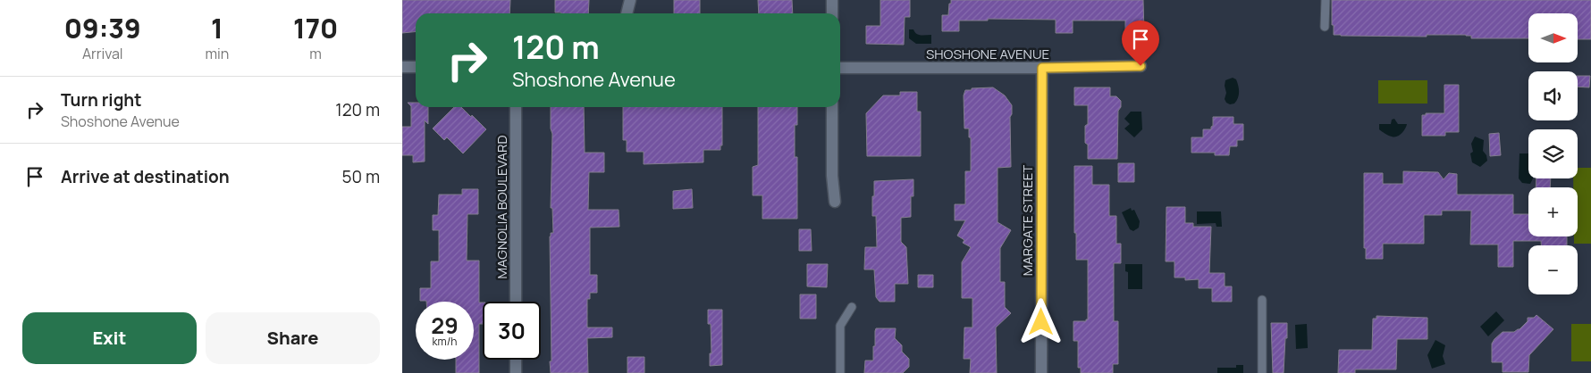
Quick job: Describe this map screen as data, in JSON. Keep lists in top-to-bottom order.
{
  "streets": {
    "street": ["SHOSHONE AVENUE", "MAGNOLIA BOULEVARD", "MARGATE STREET"]
  },
  "crossings": [
    ["SHOSHONE AVENUE", "MARGATE STREET"]
  ],
  "north": "right",
  "page": {
    "eta": [
      "09:39",
      "Arrival",
      "1",
      "min",
      "170",
      "m"
    ],
    "map_buttons": ["+", "−"],
    "turn": ["120 m", "Shoshone Avenue"],
    "list": [
      {
        "name": "Turn right",
        "note": "Shoshone Avenue",
        "value": "120 m"
      },
      {
        "name": "Arrive at destination",
        "value": "50 m"
      }
    ],
    "speed": "29 km/h",
    "limit": "30",
    "buttons": ["Exit", "Share"]
  }
}
